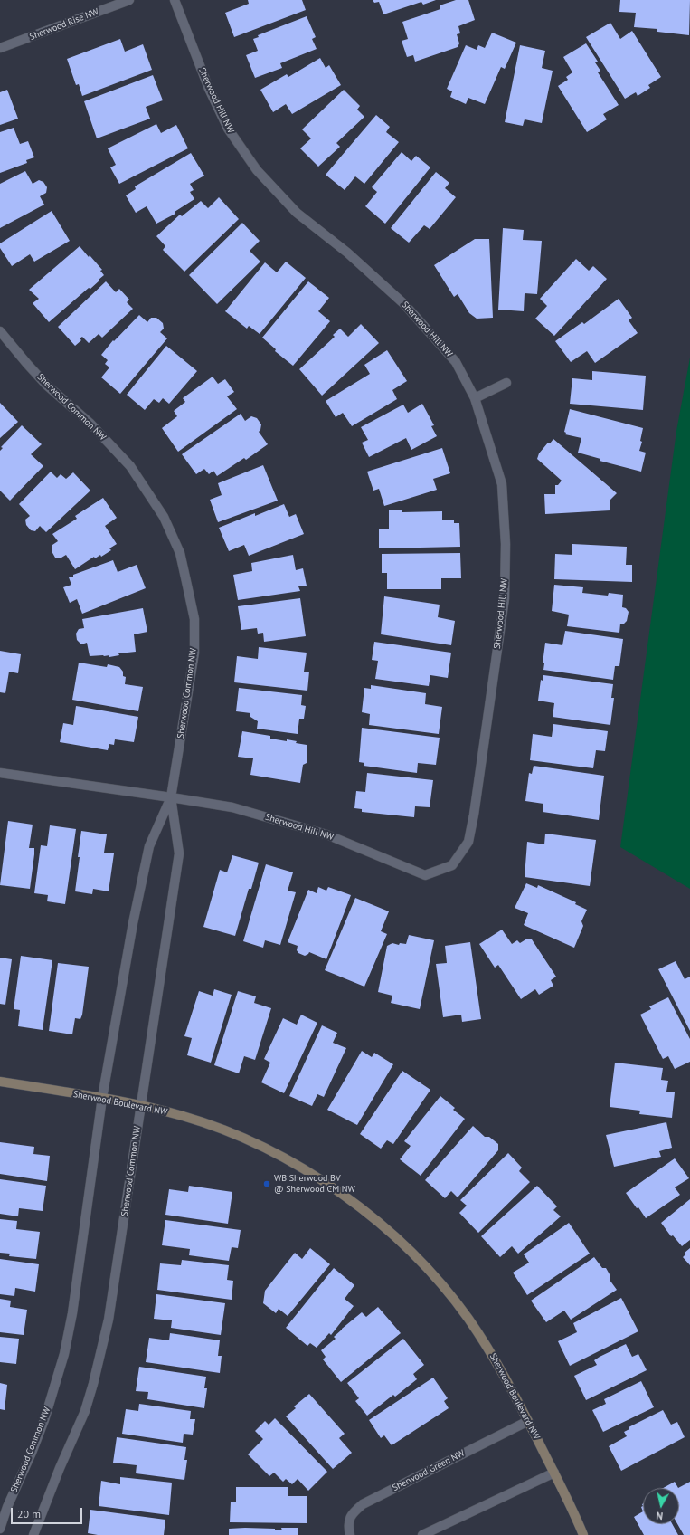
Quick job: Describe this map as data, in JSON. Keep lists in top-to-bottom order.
{
  "streets": {
    "street": [
      "Sherwood Rise NW",
      "Sherwood Hill NW",
      "Sherwood Common NW",
      "Sherwood Boulevard NW",
      "Sherwood Green NW"
    ]
  },
  "crossings": [
    ["Sherwood Hill NW", "Sherwood Common NW"],
    ["Sherwood Common NW", "Sherwood Boulevard NW"],
    ["Sherwood Boulevard NW", "Sherwood Green NW"]
  ],
  "places": ["WB Sherwood BV @ Sherwood CM NW"],
  "scale_bar": "20 m",
  "north": "bottom"
}
